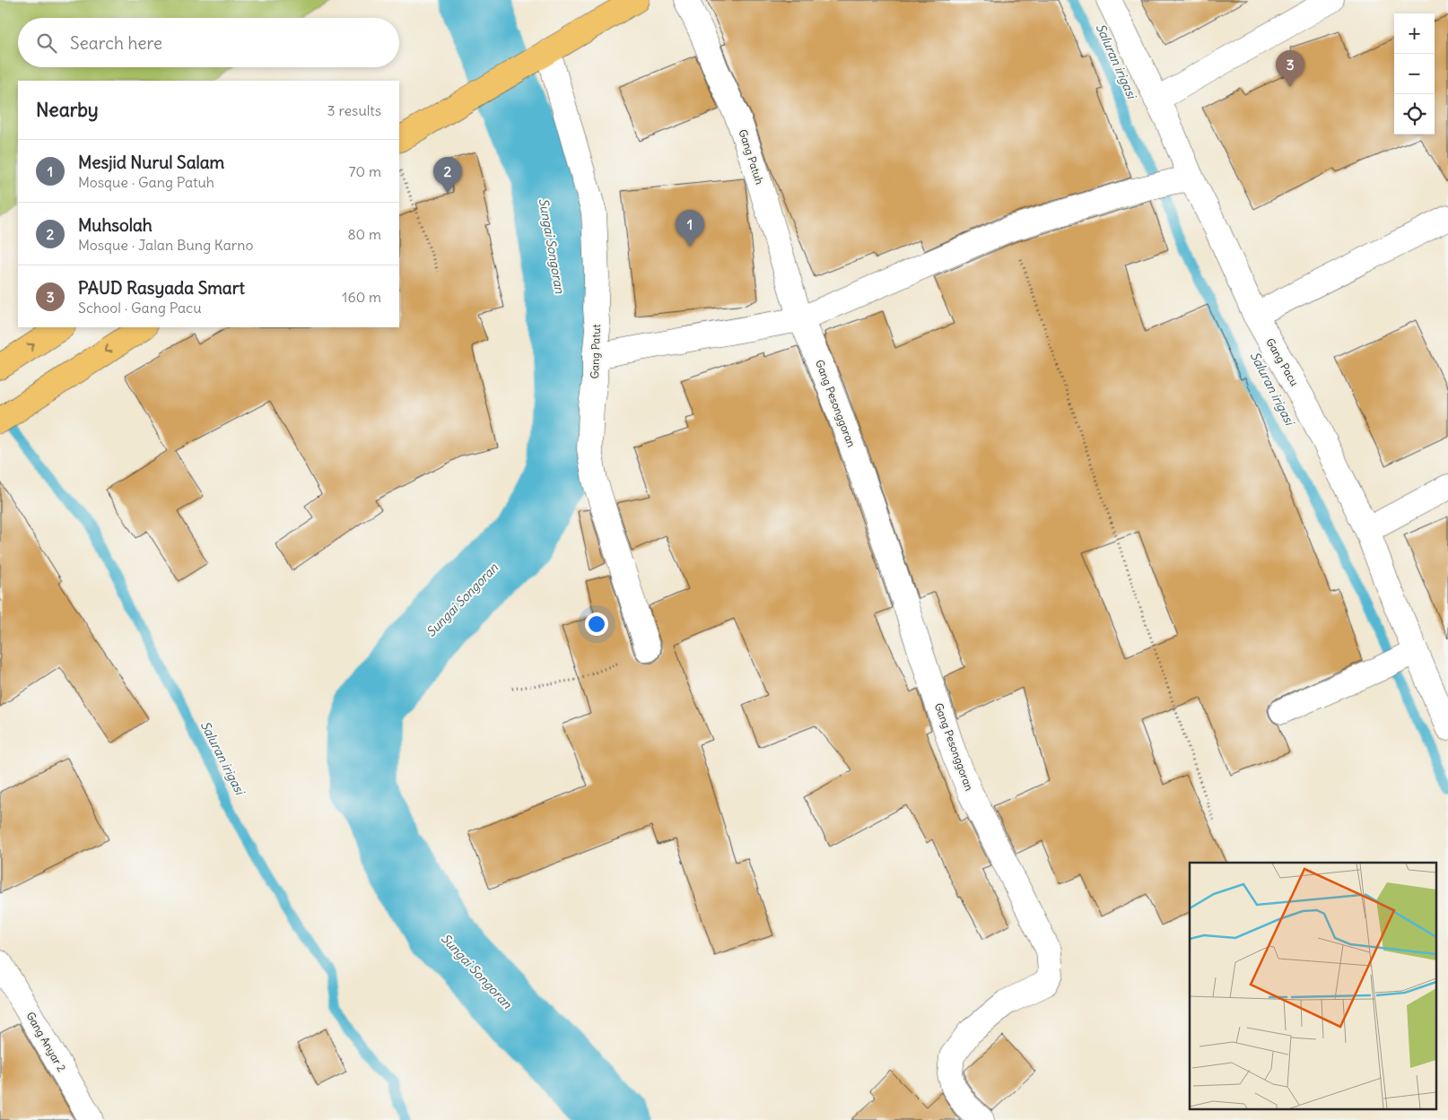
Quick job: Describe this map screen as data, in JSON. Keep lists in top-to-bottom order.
{
  "streets": {
    "street": [
      "Gang Patuh",
      "Gang Patut",
      "Gang Pacu",
      "Gang Pesonggoran",
      "Gang Anyar 2"
    ]
  },
  "crossings": [
    ["Gang Patuh", "Gang Pesonggoran"]
  ],
  "water": ["Saluran irigasi", "Sungai Songoran"],
  "page": {
    "map_buttons": ["+", "−"],
    "search": "Search here",
    "pins": ["3", "2", "1"],
    "heading": ["Nearby", "3 results"],
    "list": [
      {
        "mark": "1",
        "name": "Mesjid Nurul Salam",
        "note": "Mosque · Gang Patuh",
        "value": "70 m"
      },
      {
        "mark": "2",
        "name": "Muhsolah",
        "note": "Mosque · Jalan Bung Karno",
        "value": "80 m"
      },
      {
        "mark": "3",
        "name": "PAUD Rasyada Smart",
        "note": "School · Gang Pacu",
        "value": "160 m"
      }
    ]
  }
}
